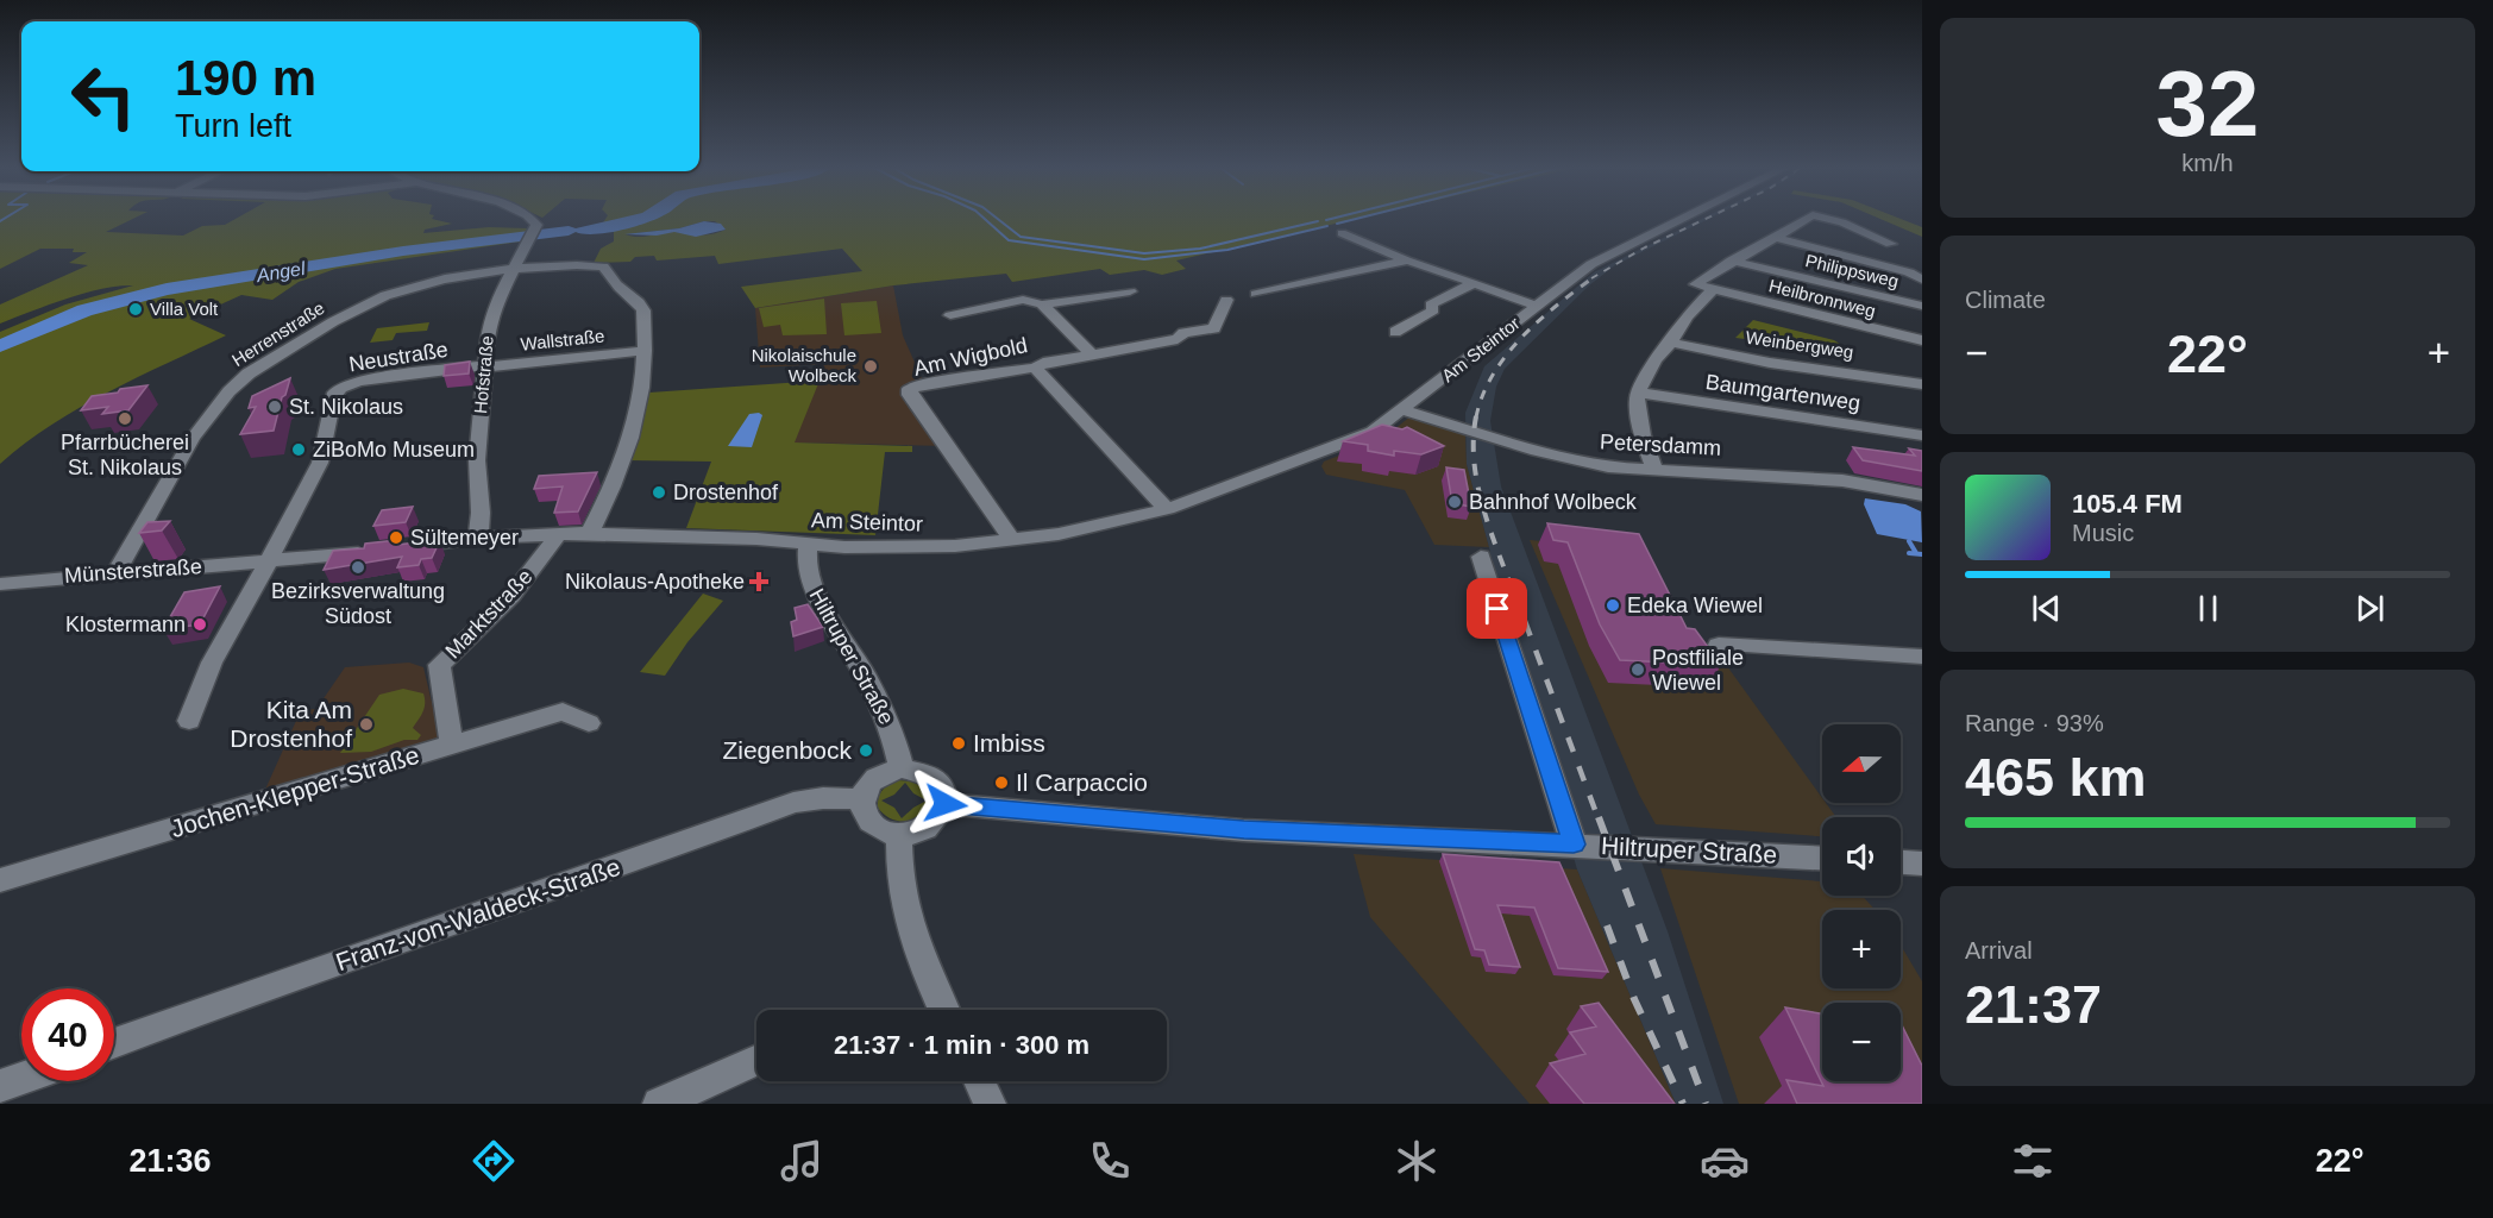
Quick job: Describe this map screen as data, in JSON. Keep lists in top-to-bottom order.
{
  "streets": {
    "street": [
      "Philippsweg",
      "Heilbronnweg",
      "Herrenstraße",
      "Wallstraße",
      "Weinbergweg",
      "Am Steintor",
      "Neustraße",
      "Am Wigbold",
      "Hofstraße",
      "Baumgartenweg",
      "Petersdamm",
      "Münsterstraße",
      "Marktstraße",
      "Hiltruper Straße",
      "Jochen-Klepper-Straße",
      "Franz-von-Waldeck-Straße"
    ]
  },
  "crossings": [
    ["Herrenstraße", "Wallstraße"],
    ["Herrenstraße", "Am Steintor"],
    ["Herrenstraße", "Hofstraße"],
    ["Herrenstraße", "Münsterstraße"],
    ["Wallstraße", "Neustraße"],
    ["Wallstraße", "Hofstraße"],
    ["Am Steintor", "Am Wigbold"],
    ["Am Steintor", "Hofstraße"],
    ["Am Steintor", "Petersdamm"],
    ["Am Steintor", "Marktstraße"],
    ["Am Steintor", "Hiltruper Straße"],
    ["Neustraße", "Hofstraße"],
    ["Neustraße", "Münsterstraße"],
    ["Marktstraße", "Jochen-Klepper-Straße"],
    ["Hiltruper Straße", "Franz-von-Waldeck-Straße"]
  ],
  "water": ["Angel"],
  "places": {
    "other": [
      "Villa Volt",
      "Nikolaischule Wolbeck",
      "St. Nikolaus",
      "Pfarrbücherei St. Nikolaus",
      "ZiBoMo Museum",
      "Drostenhof",
      "Bahnhof Wolbeck",
      "Sültemeyer",
      "Bezirksverwaltung Südost",
      "Edeka Wiewel",
      "Klostermann",
      "Postfiliale Wiewel",
      "Kita Am Drostenhof",
      "Imbiss",
      "Ziegenbock",
      "Il Carpaccio"
    ],
    "health": ["Nikolaus-Apotheke"]
  },
  "north": "left",
  "page": {
    "tile": [
      ["32", "km/h"],
      "Climate",
      ["Range · 93%", "465 km"],
      ["Arrival", "21:37"]
    ],
    "turn": ["190 m", "Turn left"],
    "heat": ["−", "22°", "+"],
    "song": ["105.4 FM", "Music"],
    "map_buttons": ["+", "−"],
    "limit": "40",
    "trip": "21:37 · 1 min · 300 m",
    "tabs": ["21:36", "22°"]
  }
}
